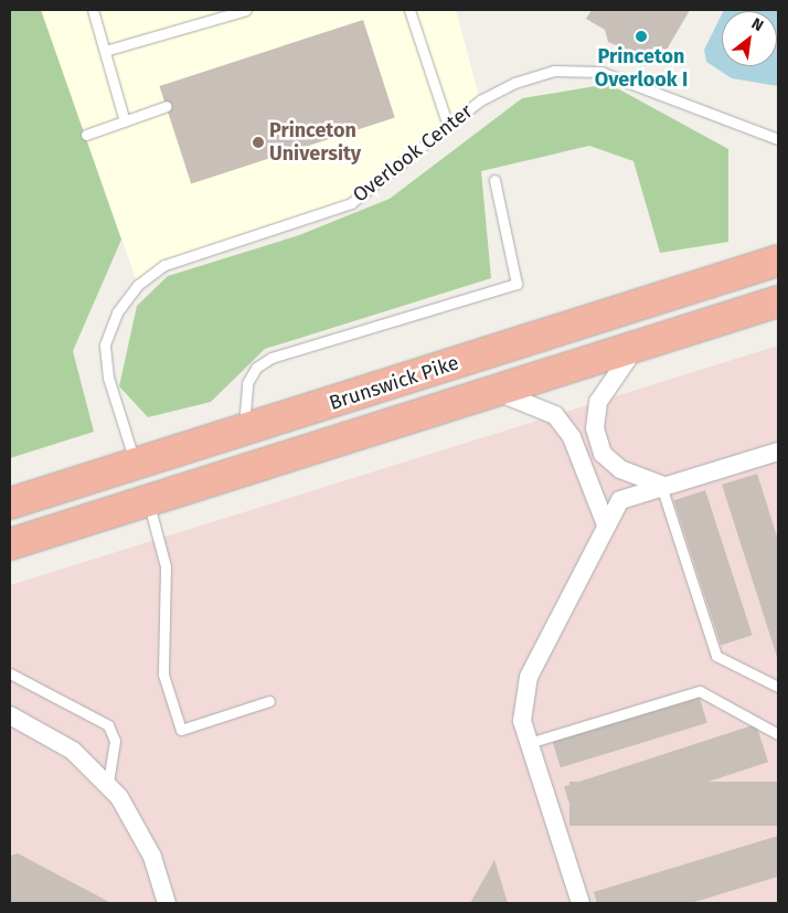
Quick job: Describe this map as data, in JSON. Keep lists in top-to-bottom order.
{
  "streets": {
    "highway": ["Brunswick Pike"],
    "lane": ["Overlook Center"]
  },
  "crossings": [
    ["Overlook Center", "Brunswick Pike"]
  ],
  "places": ["Princeton Overlook I", "Princeton University"],
  "north": "top right"
}
